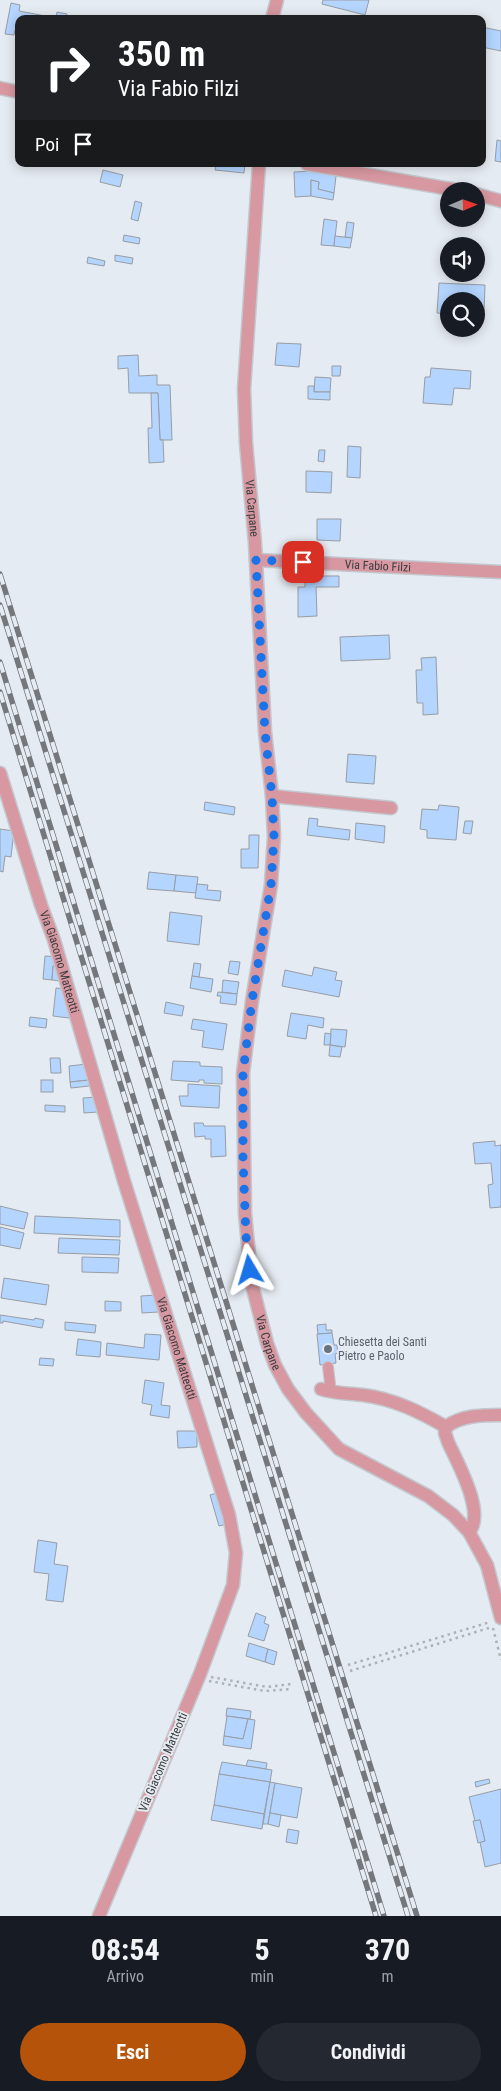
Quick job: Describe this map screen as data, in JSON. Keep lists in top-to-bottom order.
{
  "streets": {
    "street": ["Via Carpane", "Via Fabio Filzi", "Via Giacomo Matteotti"]
  },
  "crossings": [
    ["Via Carpane", "Via Fabio Filzi"]
  ],
  "places": ["Chiesetta dei Santi Pietro e Paolo"],
  "north": "right",
  "page": {
    "turn": ["350 m", "Via Fabio Filzi"],
    "then": "Poi",
    "eta": [
      "08:54",
      "Arrivo",
      "5",
      "min",
      "370",
      "m"
    ],
    "buttons": ["Esci", "Condividi"]
  }
}
